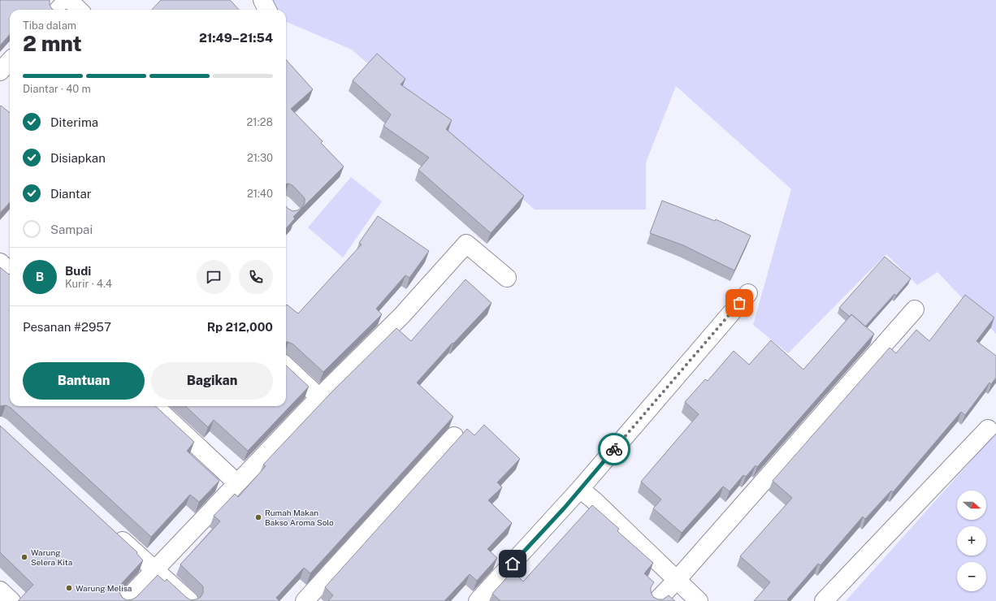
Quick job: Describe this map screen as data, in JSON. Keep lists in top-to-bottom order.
{
  "places": ["Rumah Makan Bakso Aroma Solo", "Warung Selera Kita", "Warung Melisa"],
  "north": "right",
  "page": {
    "heading": ["2 mnt", "Tiba dalam", "21:49–21:54"],
    "panel": [
      "Budi",
      "Kurir · 4.4",
      "Pesanan #2957",
      "Rp 212,000"
    ],
    "bar": "Diantar · 40 m",
    "list": [
      ["Diterima", "21:28"],
      ["Disiapkan", "21:30"],
      ["Diantar", "21:40"],
      "Sampai"
    ],
    "round": "B",
    "buttons": ["Bantuan", "Bagikan"],
    "map_buttons": ["+", "−"]
  }
}
